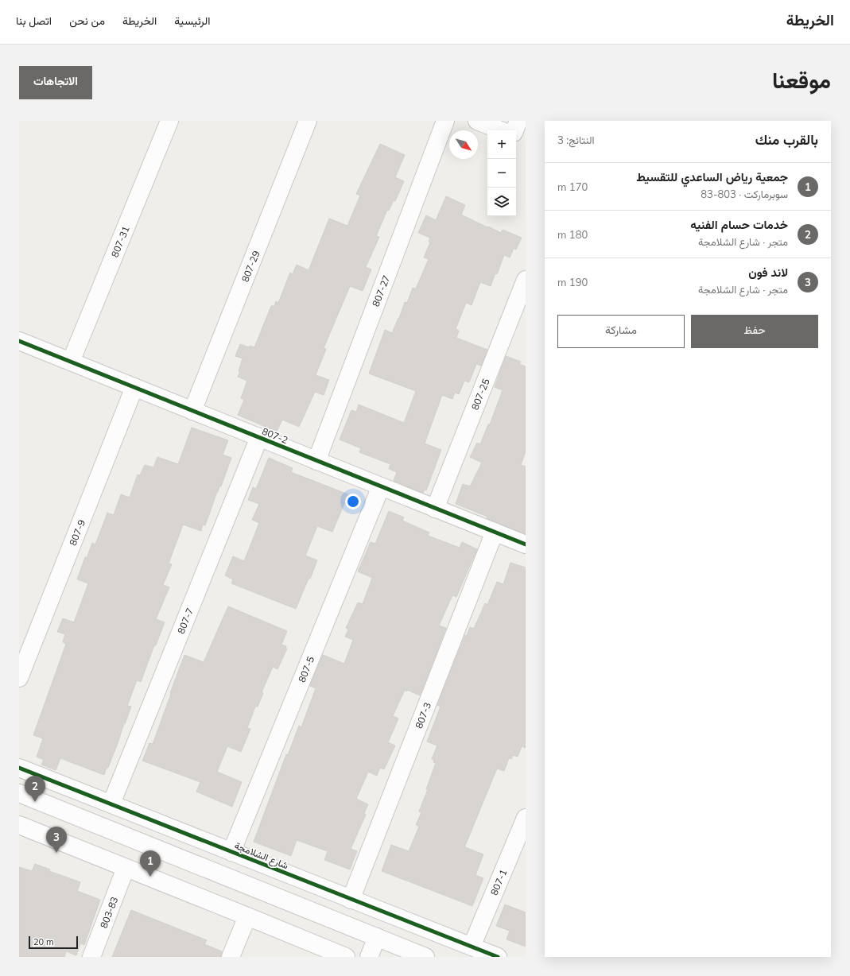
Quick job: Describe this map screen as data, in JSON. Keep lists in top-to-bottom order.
{
  "streets": {
    "street": [
      "807-31",
      "807-29",
      "807-27",
      "807-25",
      "807-2",
      "807-9",
      "807-7",
      "807-5",
      "807-3",
      "شارع الشلامجة",
      "807-1",
      "803-83"
    ]
  },
  "crossings": [
    ["807-31", "807-2"],
    ["807-29", "807-2"],
    ["807-27", "807-2"],
    ["807-25", "807-2"],
    ["807-2", "807-9"],
    ["807-2", "807-7"],
    ["807-2", "807-5"],
    ["807-2", "807-3"],
    ["807-7", "شارع الشلامجة"],
    ["807-5", "شارع الشلامجة"],
    ["807-3", "شارع الشلامجة"],
    ["شارع الشلامجة", "807-1"]
  ],
  "scale_bar": "20 m",
  "north": "bottom right",
  "page": {
    "header": "الخريطة",
    "nav": [
      "الرئيسية",
      "الخريطة",
      "من نحن",
      "اتصل بنا"
    ],
    "title": "موقعنا",
    "buttons": [
      "الاتجاهات",
      ["حفظ", "مشاركة"]
    ],
    "heading": ["بالقرب منك", "النتائج: 3"],
    "map_buttons": ["+", "−"],
    "list": [
      {
        "mark": "1",
        "name": "جمعية رياض الساعدي للتقسيط",
        "note": "سوبرماركت · 803-83",
        "value": "170 m"
      },
      {
        "mark": "2",
        "name": "خدمات حسام الفنيه",
        "note": "متجر · شارع الشلامجة",
        "value": "180 m"
      },
      {
        "mark": "3",
        "name": "لاند فون",
        "note": "متجر · شارع الشلامجة",
        "value": "190 m"
      }
    ],
    "pins": ["2", "3", "1"],
    "scale": "20 m"
  }
}
